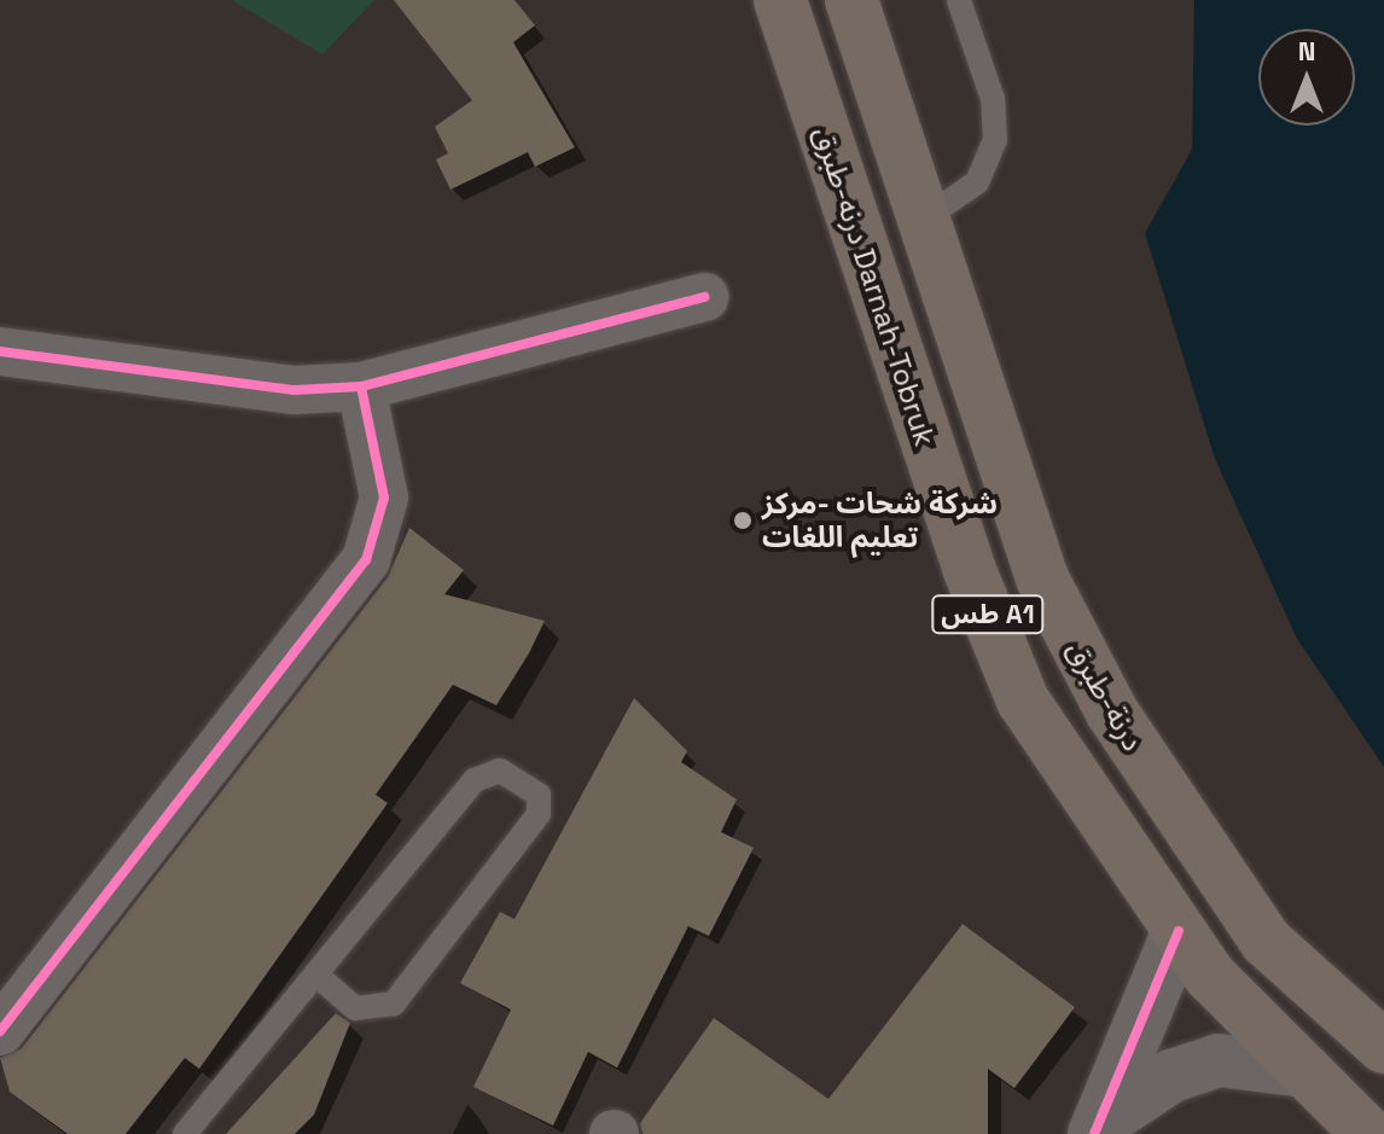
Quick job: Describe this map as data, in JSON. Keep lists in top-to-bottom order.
{
  "streets": {
    "highway": ["درنه-طبرق Darnah-Tobruk", "طس A1", "درنة-طبرق"]
  },
  "places": ["شركة شحات -مركز تعليم اللغات"],
  "north": "top"
}
